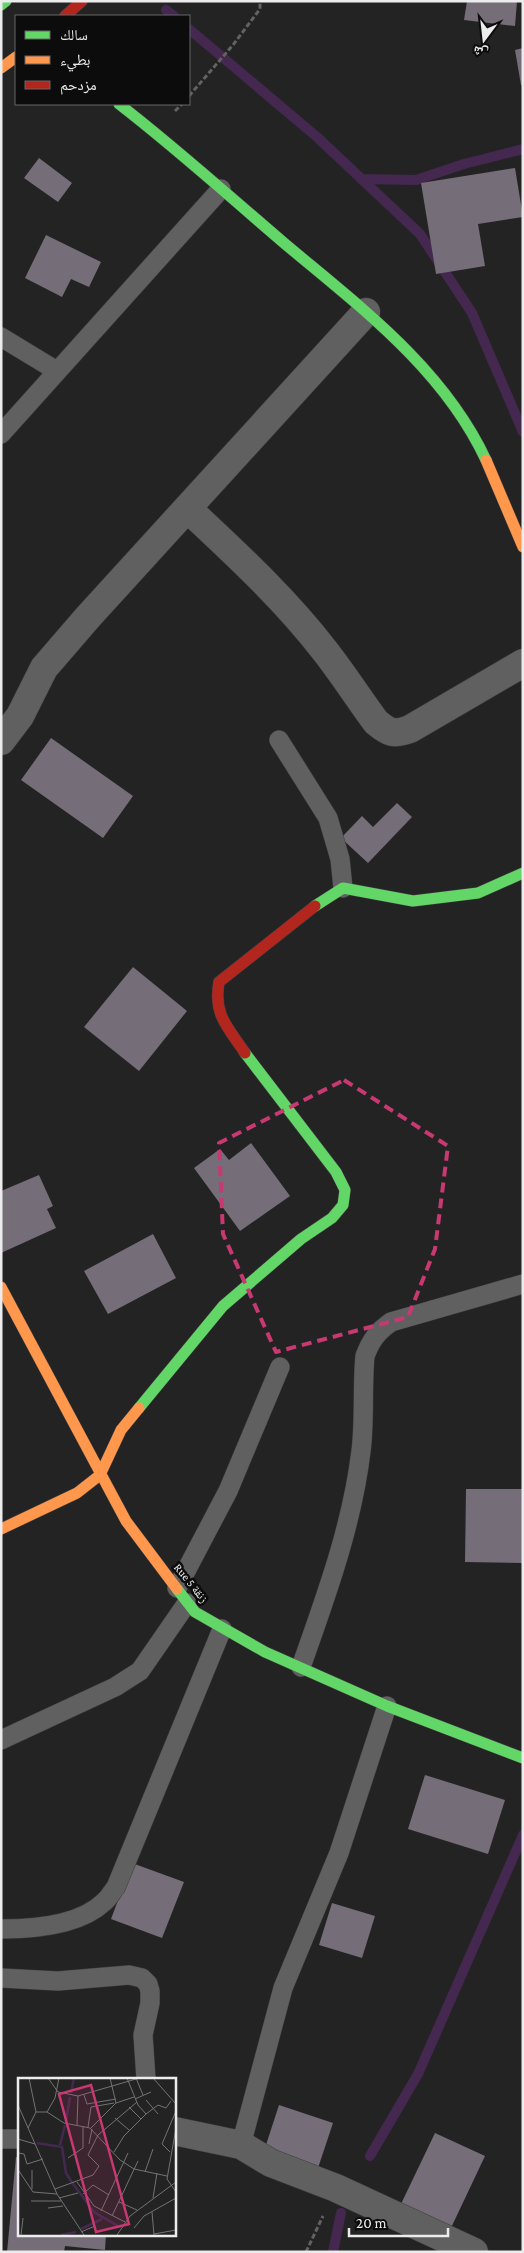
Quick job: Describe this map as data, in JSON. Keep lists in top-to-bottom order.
{
  "streets": {
    "main road": ["Rue 5 زنقة"]
  },
  "legend": ["سالك", "بطيء", "مزدحم"],
  "scale_bar": "20 m",
  "north": "bottom"
}
